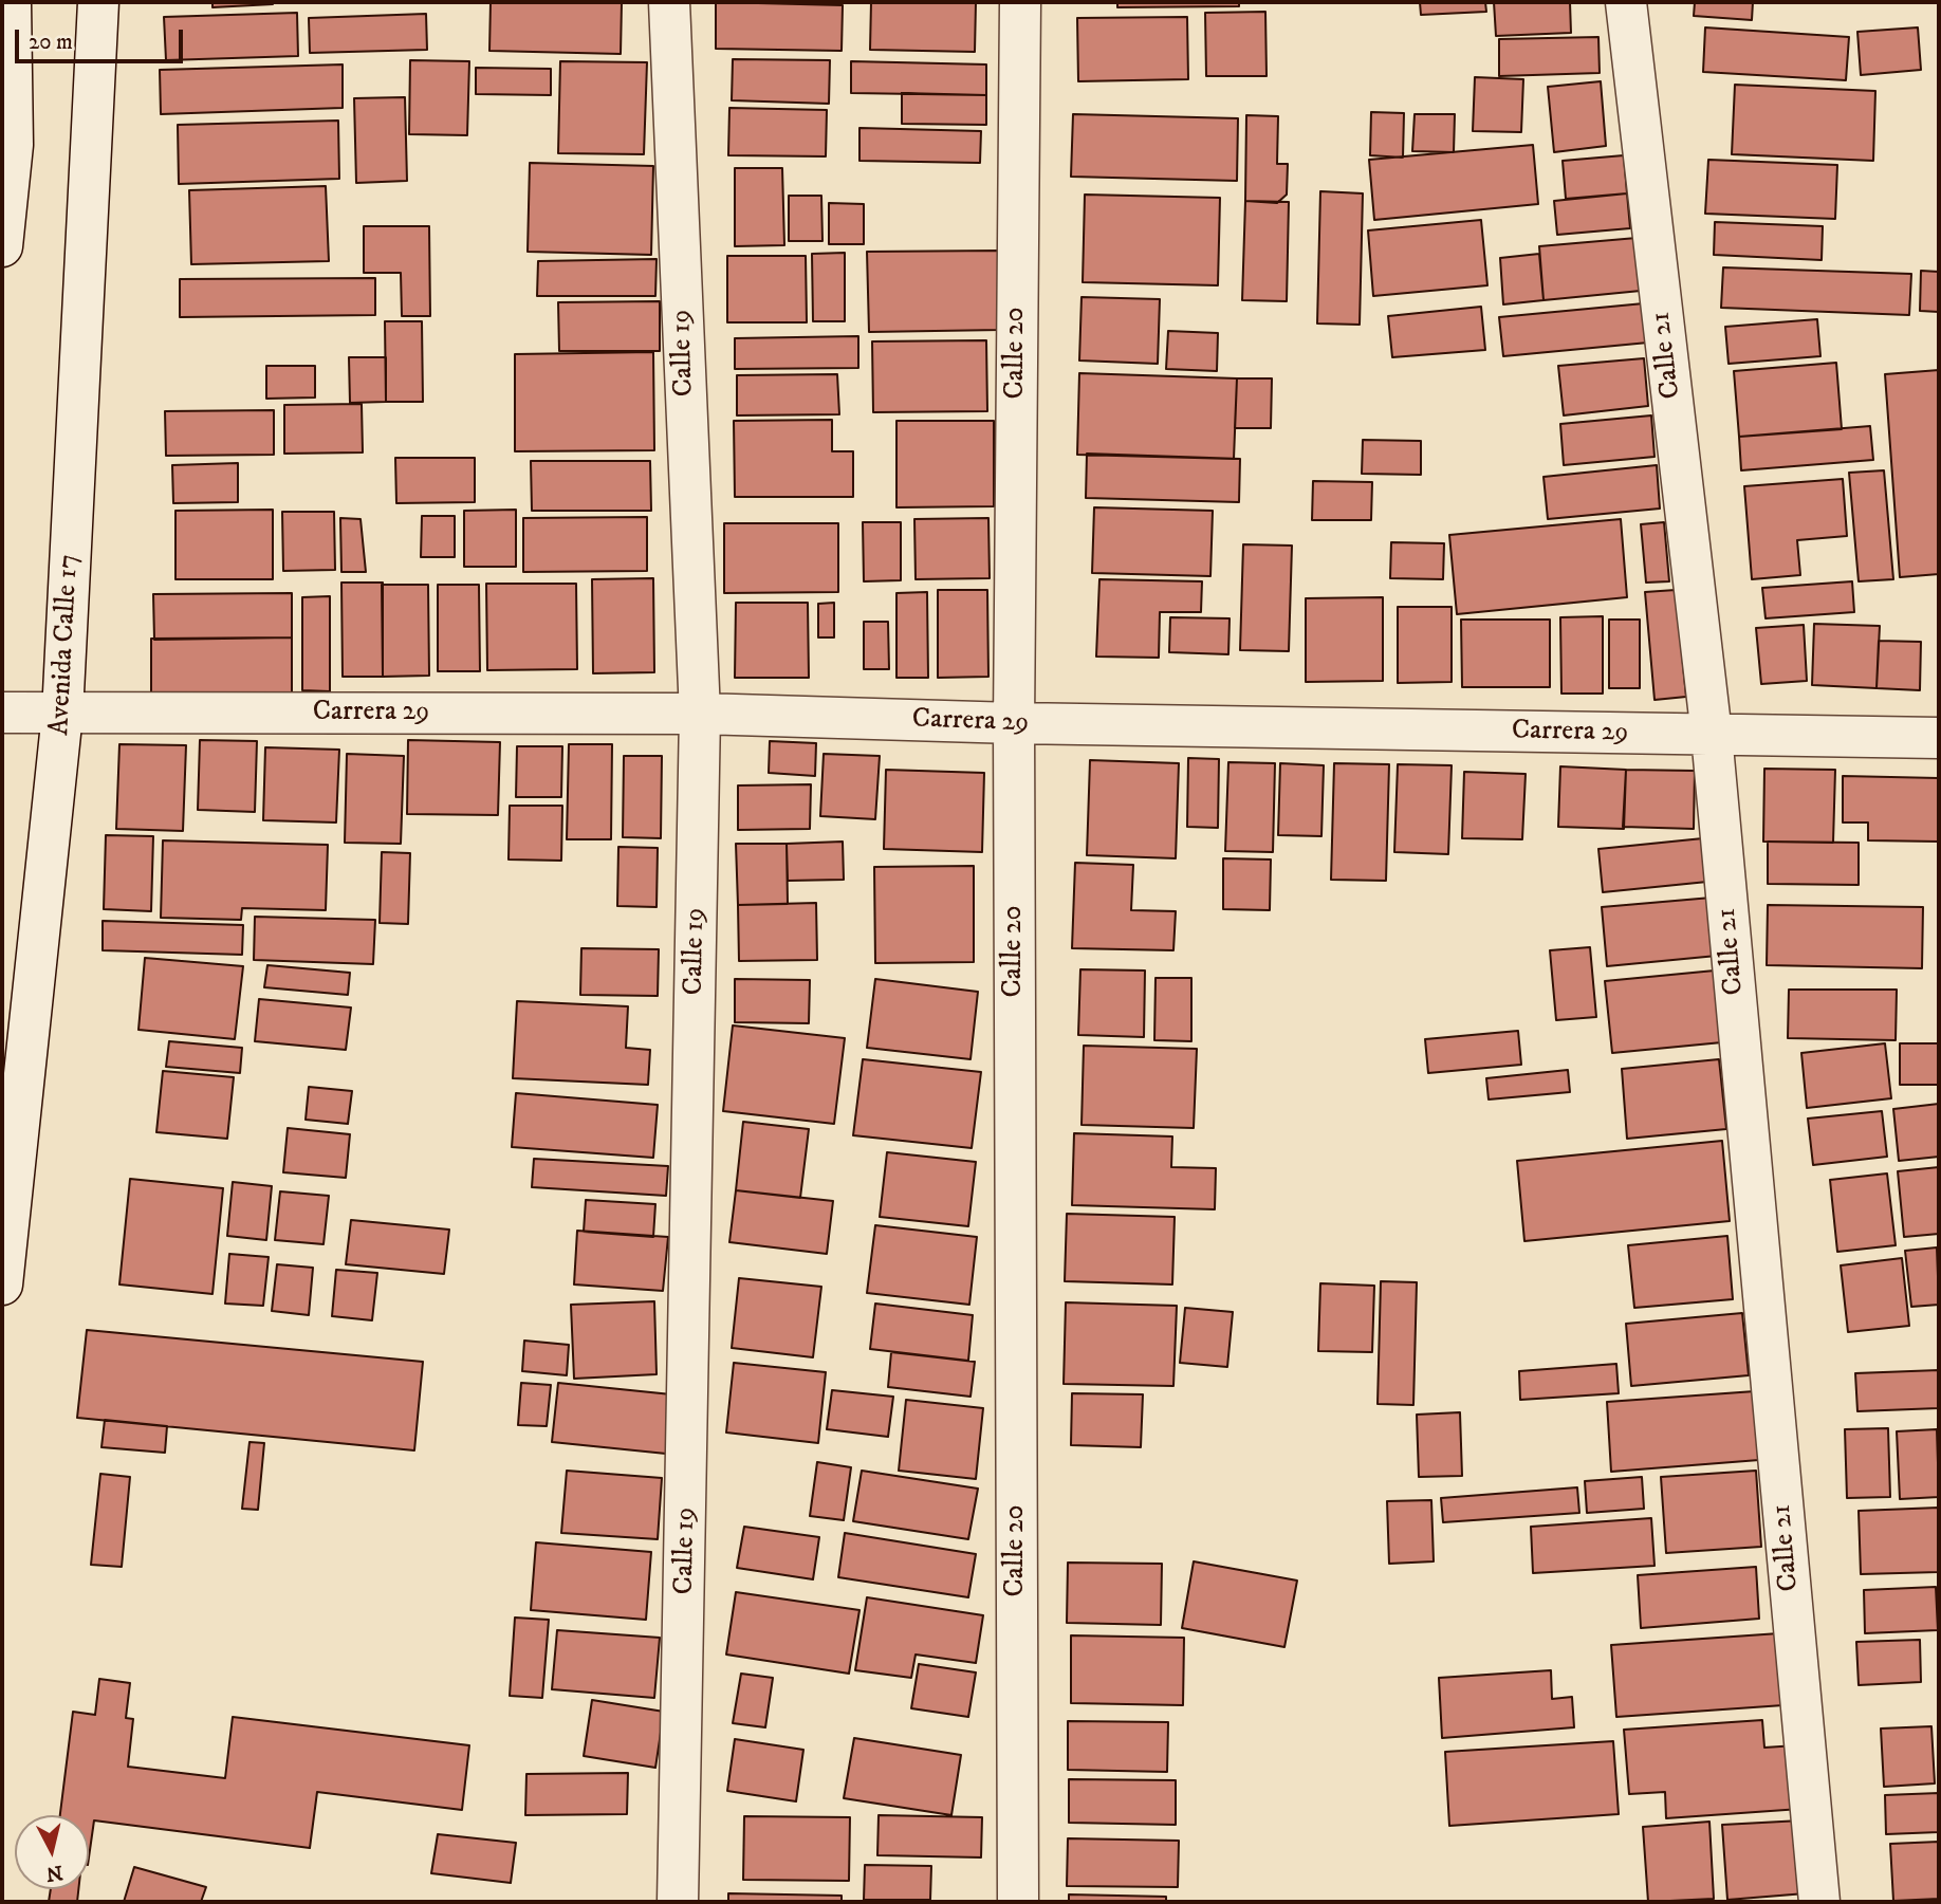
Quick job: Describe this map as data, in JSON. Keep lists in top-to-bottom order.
{
  "streets": {
    "street": [
      "Calle 19",
      "Calle 20",
      "Calle 21",
      "Avenida Calle 17",
      "Carrera 29"
    ]
  },
  "crossings": [
    ["Calle 19", "Carrera 29"],
    ["Calle 20", "Carrera 29"],
    ["Calle 21", "Carrera 29"],
    ["Avenida Calle 17", "Carrera 29"]
  ],
  "scale_bar": "20 m",
  "north": "bottom"
}
